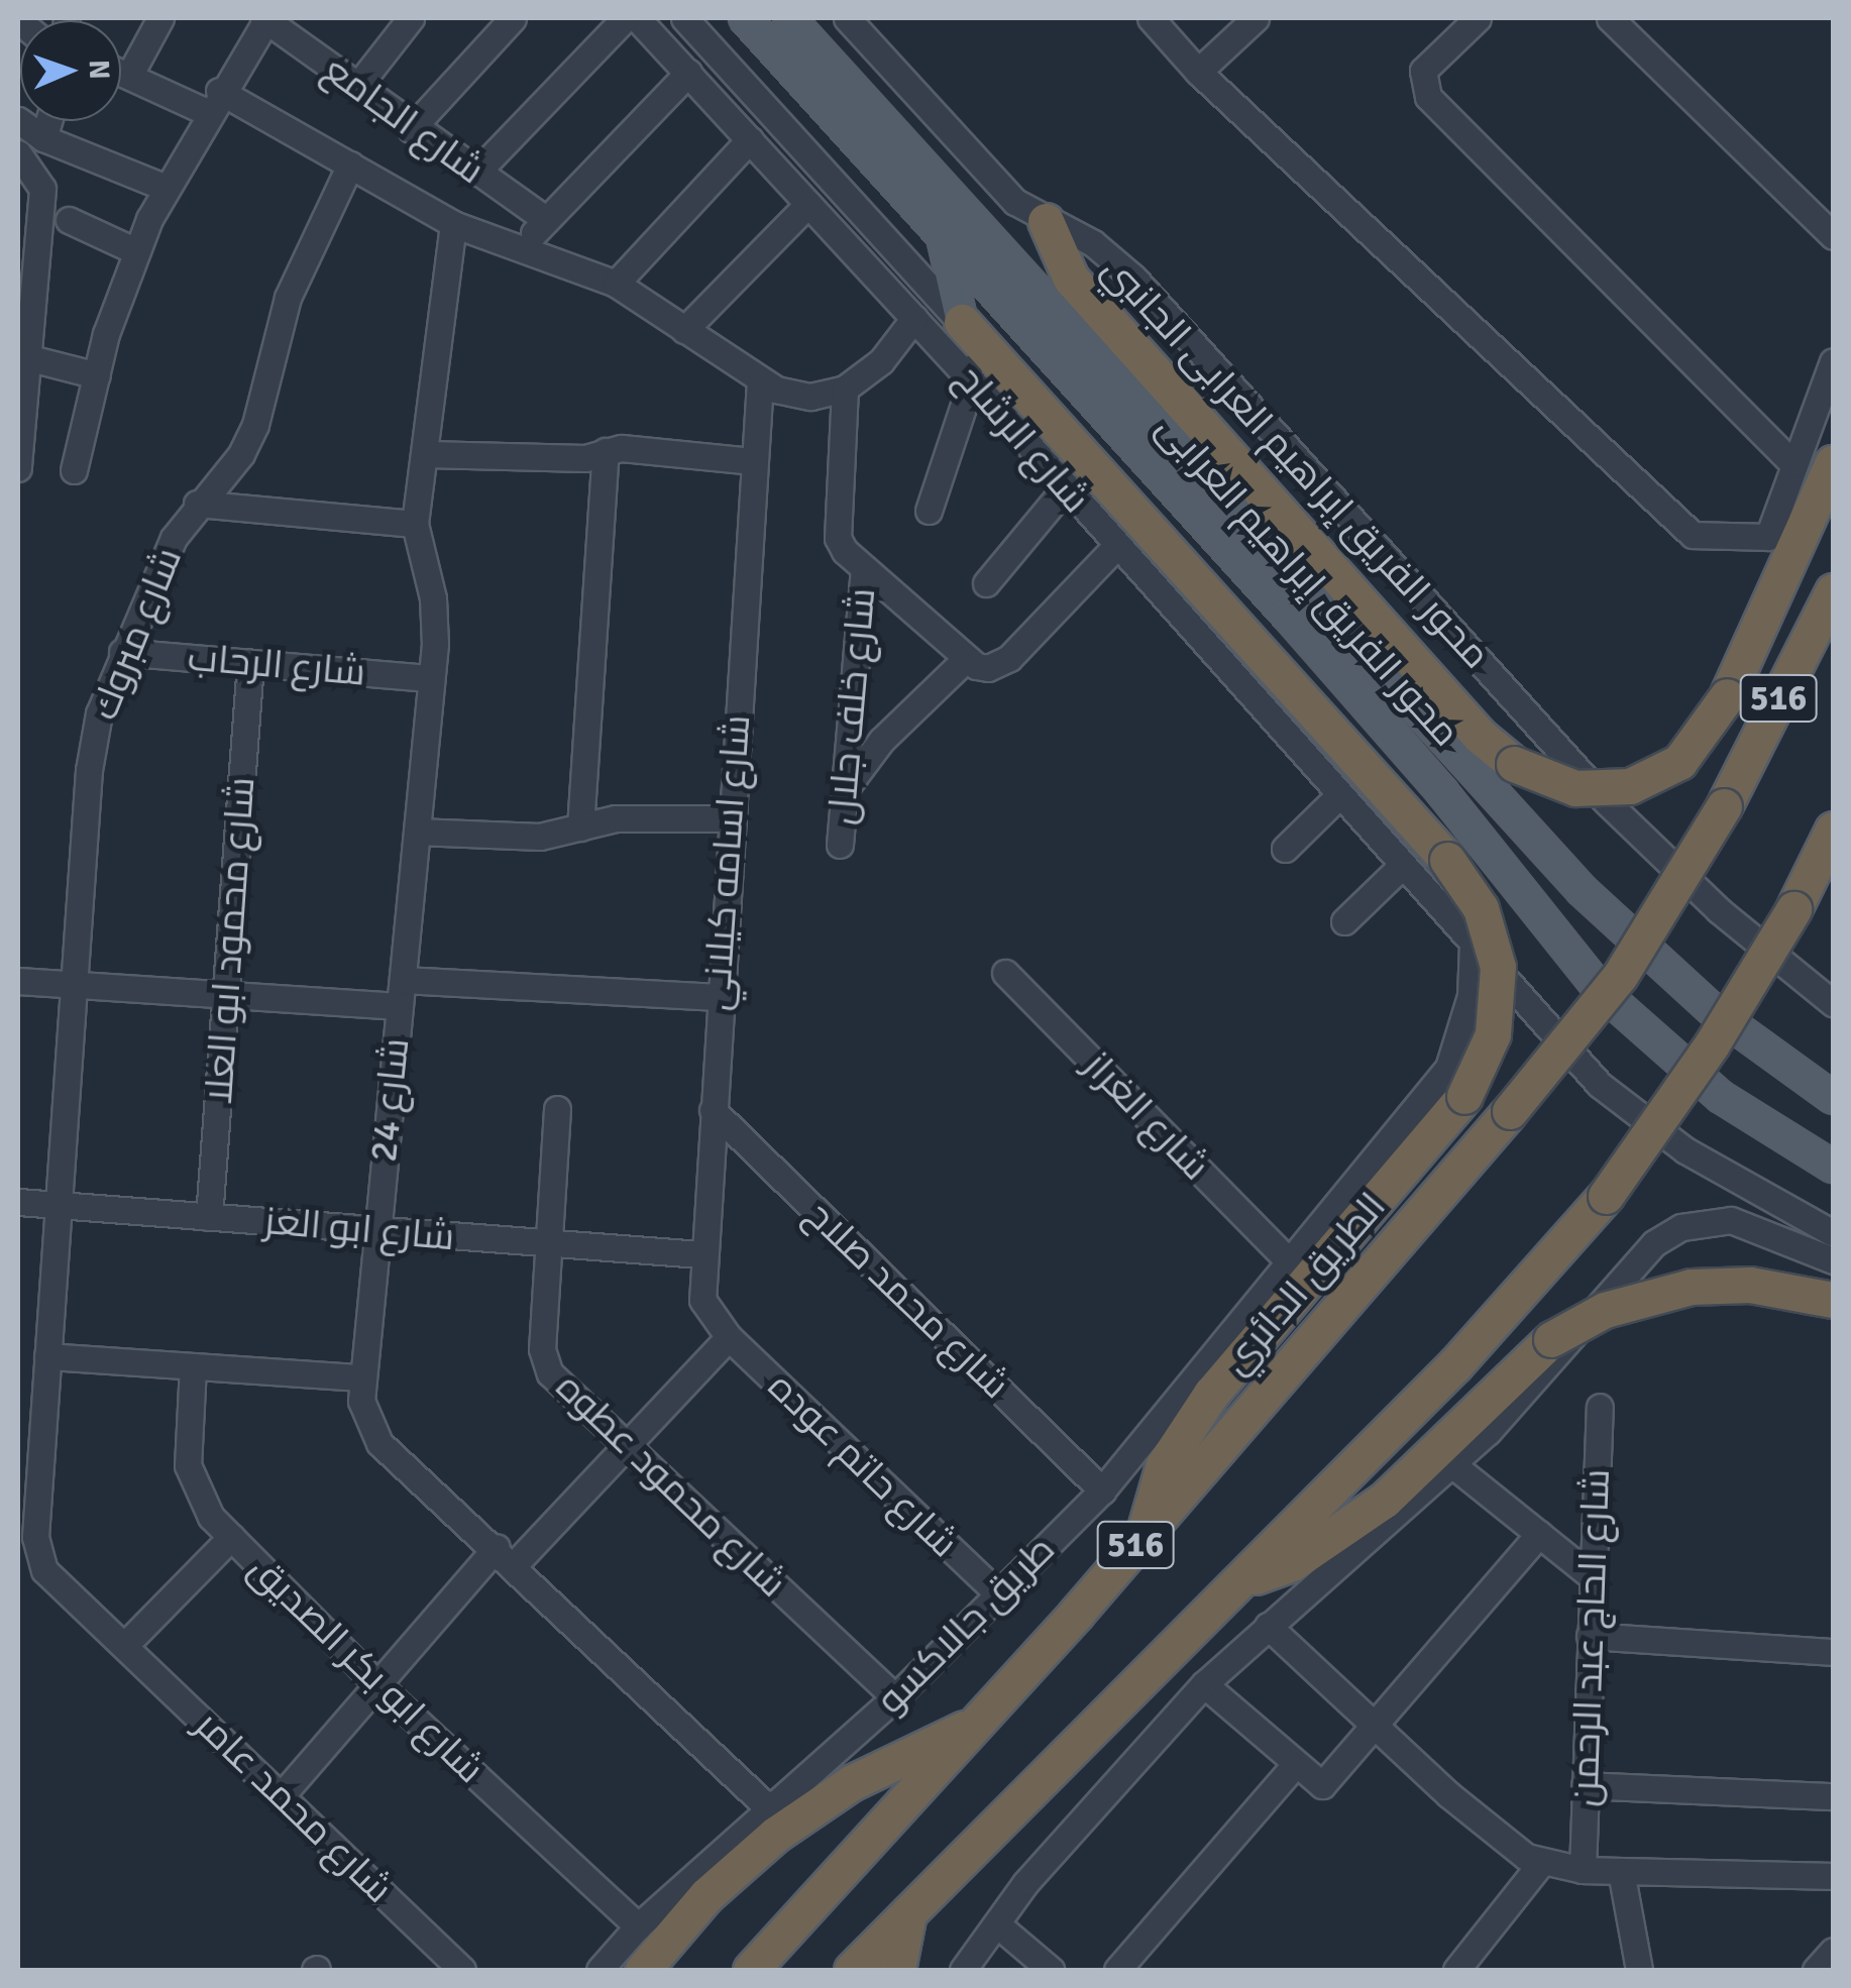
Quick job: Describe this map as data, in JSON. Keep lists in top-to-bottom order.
{
  "streets": {
    "highway": ["516", "الطريق الدائري"],
    "main road": ["محور الفريق إبراهيم العرابى"],
    "street": [
      "شارع الجامع",
      "شارع الرشاح",
      "محور الفريق إبراهيم العرابى الجانبي",
      "شارع مبروك",
      "شارع الرحاب",
      "شارع خلف جلال",
      "شارع اسامه كيلاني",
      "شارع محمود ابو العلا",
      "شارع 24",
      "شارع الغراز",
      "شارع ابو العز",
      "شارع محمد صلاح",
      "شارع حاتم عوده",
      "شارع محمود عطوه",
      "طريق جالاكسو",
      "شارع الحاج عبد الرحمن",
      "شارع ابو بكر الصديق",
      "شارع محمد عامر"
    ]
  },
  "crossings": [
    ["شارع الرشاح", "طريق جالاكسو"],
    ["شارع مبروك", "شارع الرحاب"],
    ["شارع مبروك", "شارع ابو العز"],
    ["شارع مبروك", "شارع محمد عامر"],
    ["شارع الرحاب", "شارع محمود ابو العلا"],
    ["شارع الرحاب", "شارع 24"],
    ["شارع اسامه كيلاني", "شارع ابو العز"],
    ["شارع اسامه كيلاني", "شارع محمد صلاح"],
    ["شارع اسامه كيلاني", "شارع حاتم عوده"],
    ["شارع محمود ابو العلا", "شارع ابو العز"],
    ["شارع 24", "شارع ابو العز"],
    ["شارع 24", "طريق جالاكسو"],
    ["شارع الغراز", "طريق جالاكسو"],
    ["شارع ابو العز", "شارع محمود عطوه"],
    ["شارع محمد صلاح", "طريق جالاكسو"],
    ["شارع حاتم عوده", "طريق جالاكسو"],
    ["شارع محمود عطوه", "طريق جالاكسو"],
    ["طريق جالاكسو", "شارع ابو بكر الصديق"]
  ],
  "north": "right"
}
